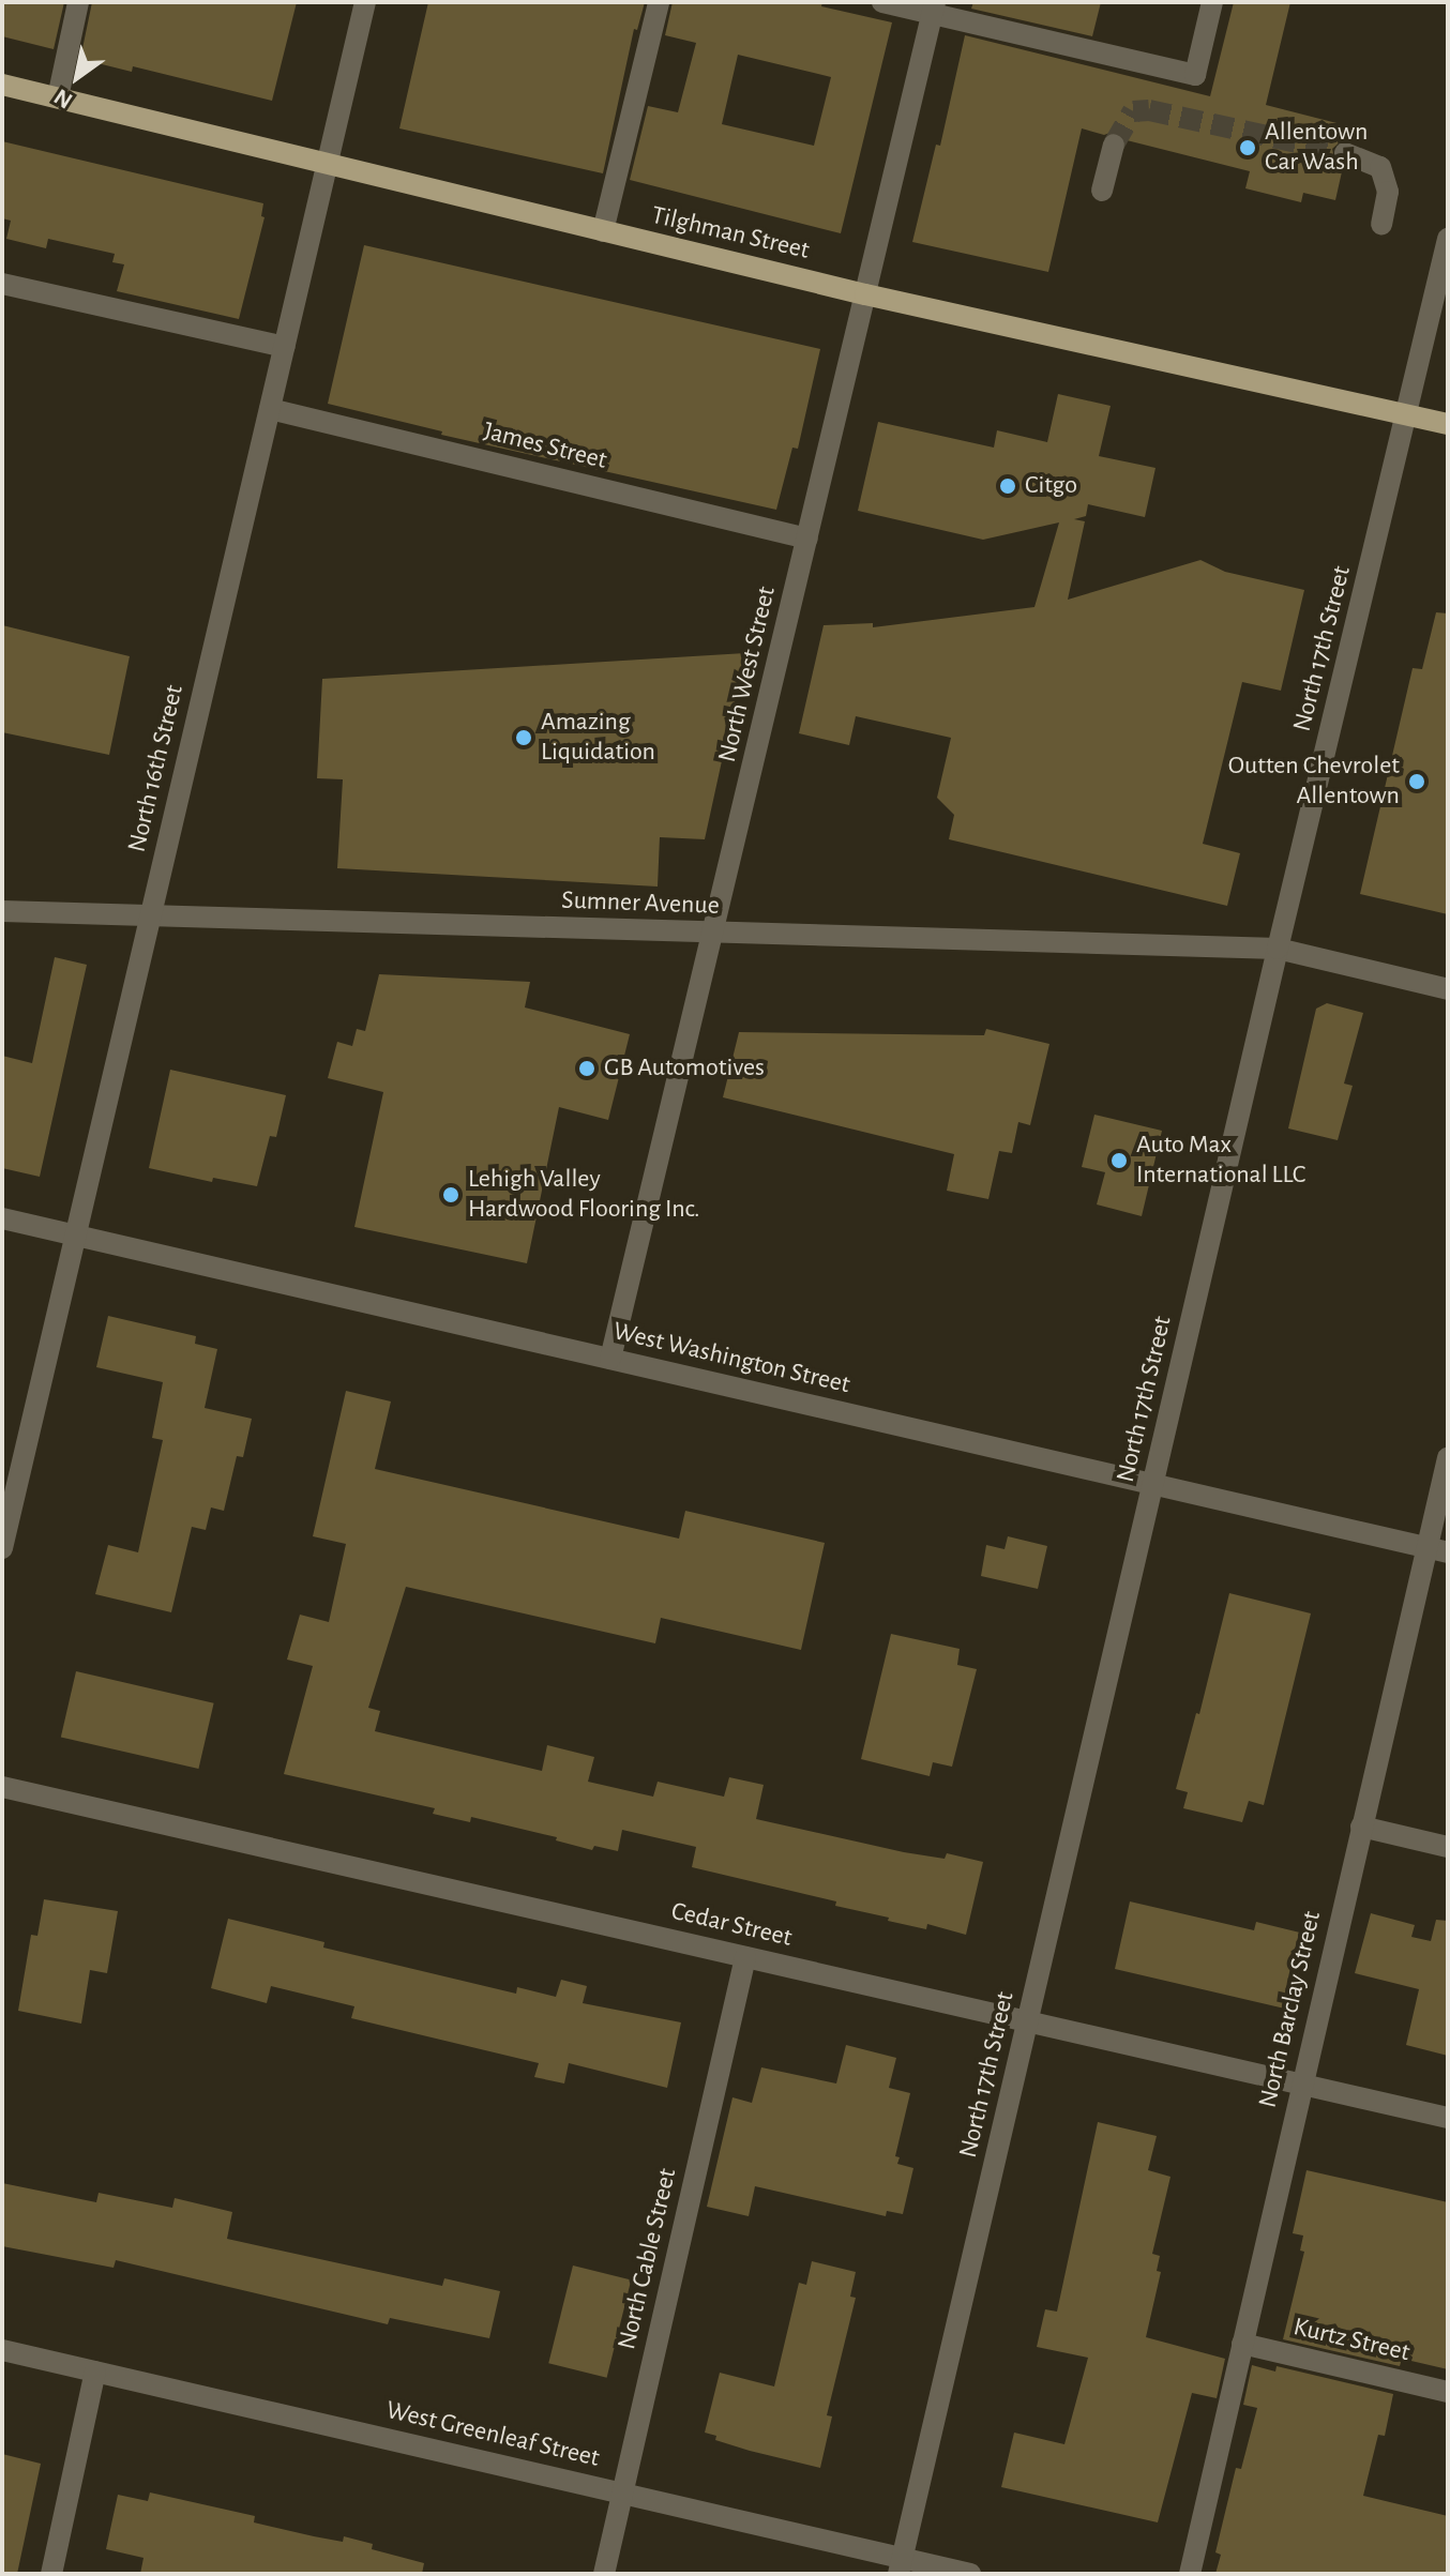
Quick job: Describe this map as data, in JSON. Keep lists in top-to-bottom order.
{
  "streets": {
    "main road": ["Tilghman Street"],
    "street": [
      "James Street",
      "North 17th Street",
      "North West Street",
      "North 16th Street",
      "Sumner Avenue",
      "West Washington Street",
      "Cedar Street",
      "North Barclay Street",
      "North Cable Street",
      "Kurtz Street",
      "West Greenleaf Street"
    ]
  },
  "crossings": [
    ["Tilghman Street", "North 17th Street"],
    ["Tilghman Street", "North West Street"],
    ["Tilghman Street", "North 16th Street"],
    ["James Street", "North West Street"],
    ["James Street", "North 16th Street"],
    ["North 17th Street", "Sumner Avenue"],
    ["North 17th Street", "West Washington Street"],
    ["North 17th Street", "Cedar Street"],
    ["North 17th Street", "West Greenleaf Street"],
    ["North West Street", "Sumner Avenue"],
    ["North West Street", "West Washington Street"],
    ["North 16th Street", "Sumner Avenue"],
    ["North 16th Street", "West Washington Street"],
    ["West Washington Street", "North Barclay Street"],
    ["Cedar Street", "North Barclay Street"],
    ["Cedar Street", "North Cable Street"],
    ["North Barclay Street", "Kurtz Street"],
    ["North Cable Street", "West Greenleaf Street"]
  ],
  "places": [
    "Allentown Car Wash",
    "Citgo",
    "Amazing Liquidation",
    "Outten Chevrolet Allentown",
    "GB Automotives",
    "Auto Max International LLC",
    "Lehigh Valley Hardwood Flooring Inc."
  ],
  "north": "bottom left"
}
